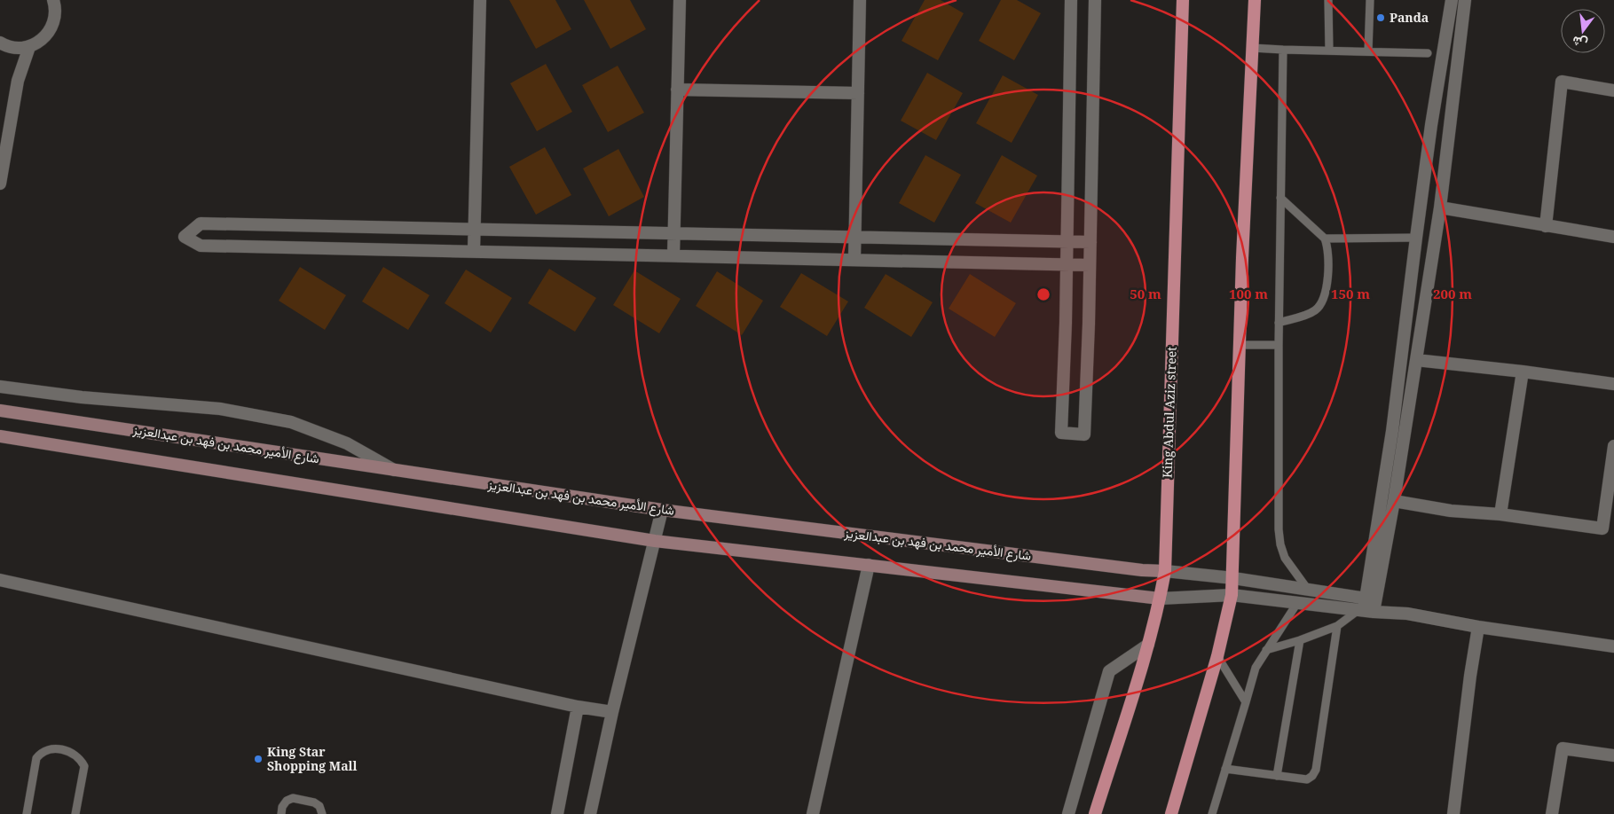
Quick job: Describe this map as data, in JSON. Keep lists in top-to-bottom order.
{
  "streets": {
    "main road": ["King Abdul Aziz street", "شارع الأمير محمد بن فهد بن عبدالعزيز"]
  },
  "crossings": [
    ["King Abdul Aziz street", "شارع الأمير محمد بن فهد بن عبدالعزيز"]
  ],
  "places": ["Panda", "King Star Shopping Mall"],
  "north": "bottom",
  "rings": [
    "50 m",
    "100 m",
    "150 m",
    "200 m"
  ]
}
